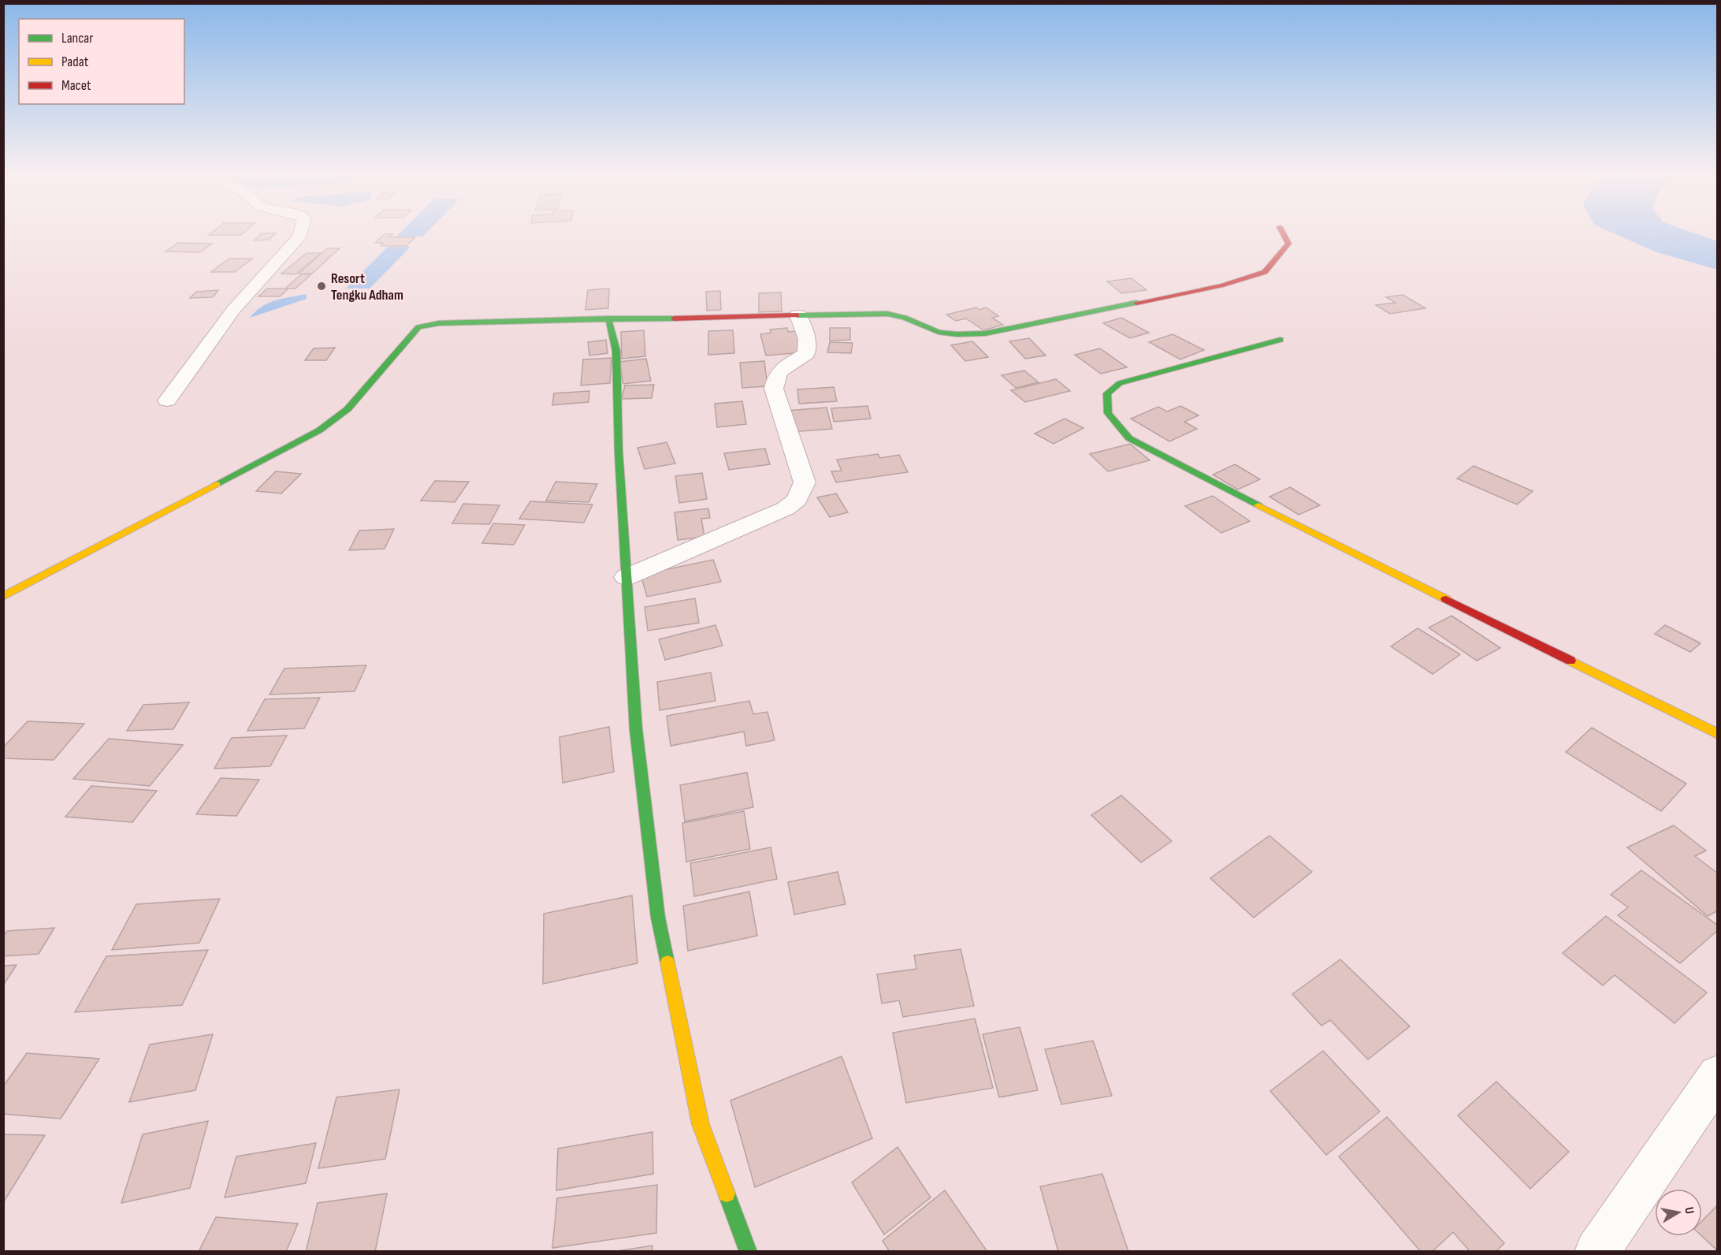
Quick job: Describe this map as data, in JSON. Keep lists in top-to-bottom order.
{
  "places": ["Resort Tengku Adham"],
  "legend": ["Lancar", "Padat", "Macet"],
  "north": "right"
}
